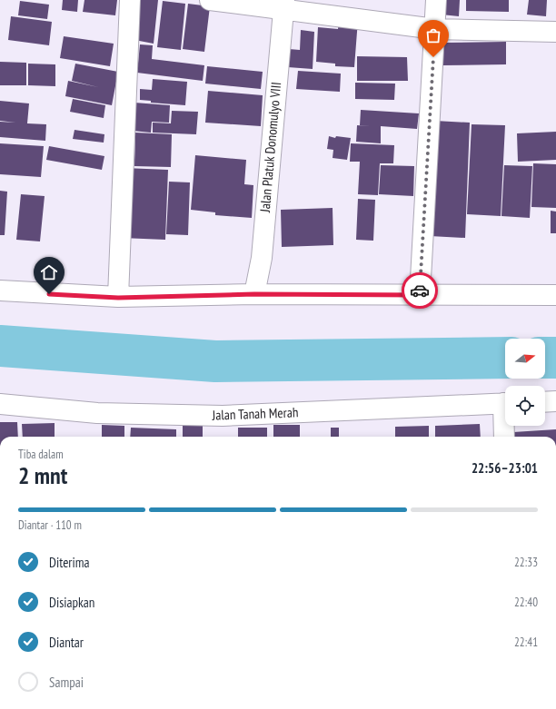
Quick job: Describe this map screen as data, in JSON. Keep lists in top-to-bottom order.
{
  "streets": {
    "street": ["Jalan Platuk Donomulyo VIII", "Jalan Tanah Merah"]
  },
  "north": "right",
  "page": {
    "heading": ["2 mnt", "Tiba dalam", "22:56–23:01"],
    "bar": "Diantar · 110 m",
    "list": [
      ["Diterima", "22:33"],
      ["Disiapkan", "22:40"],
      ["Diantar", "22:41"],
      "Sampai"
    ]
  }
}
